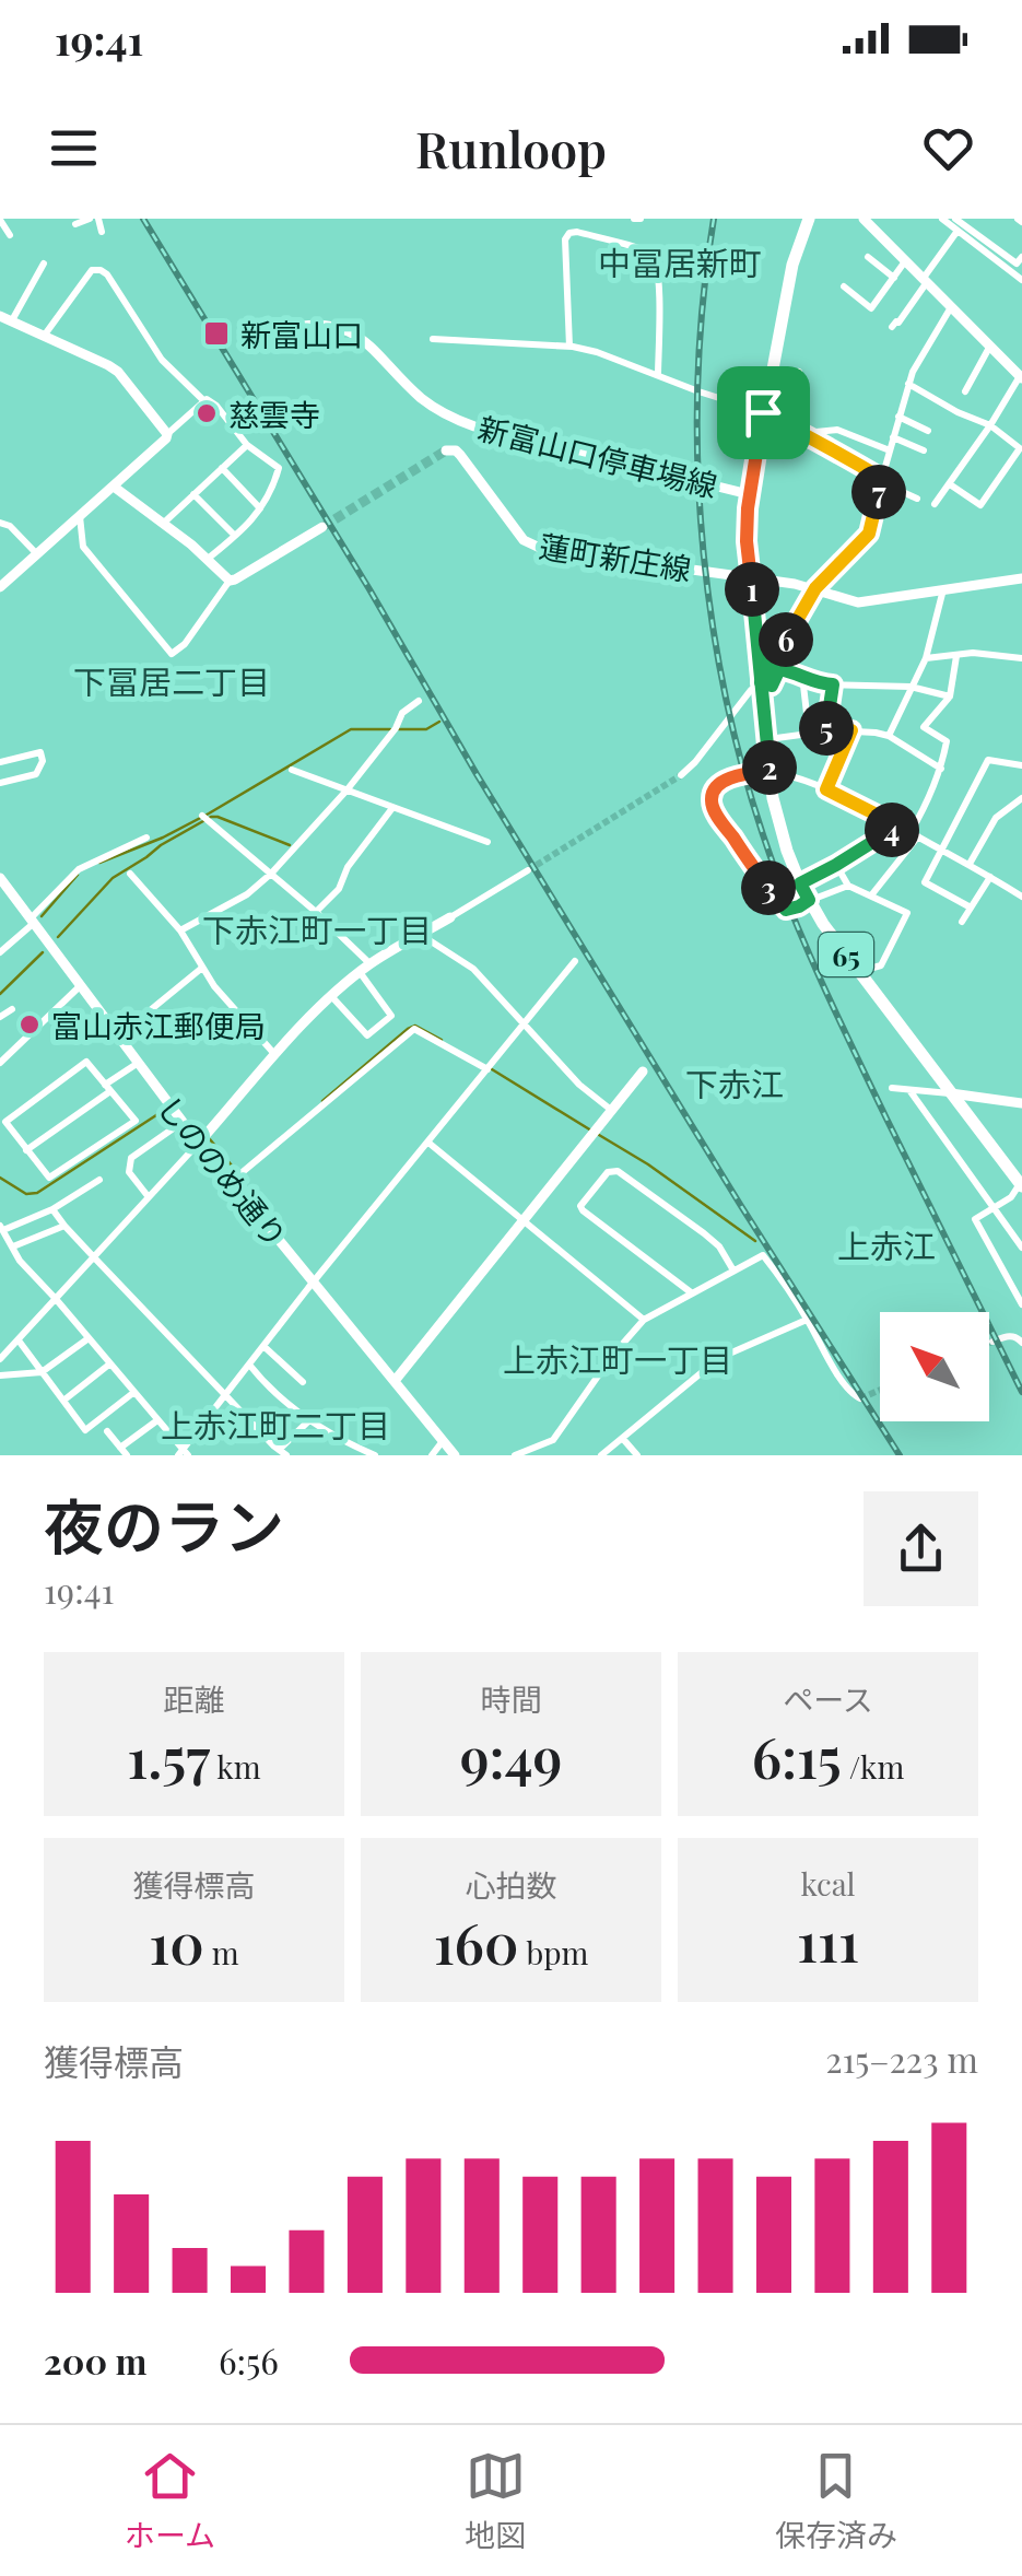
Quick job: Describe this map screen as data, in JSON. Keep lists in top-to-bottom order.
{
  "streets": {
    "main road": [
      "新富山口停車場線",
      "蓮町新庄線",
      "65",
      "しののめ通り"
    ]
  },
  "crossings": [
    ["新富山口停車場線", "65"],
    ["蓮町新庄線", "65"]
  ],
  "districts": [
    "中冨居新町",
    "下冨居二丁目",
    "下赤江町一丁目",
    "下赤江",
    "上赤江",
    "上赤江町一丁目",
    "上赤江町二丁目"
  ],
  "places": {
    "transit": ["新富山口"],
    "other": ["慈雲寺", "富山赤江郵便局"]
  },
  "north": "top left",
  "page": {
    "status": "19:41",
    "header": "Runloop",
    "pins": [
      "7",
      "1",
      "6",
      "5",
      "2",
      "4",
      "3"
    ],
    "heading": ["夜のラン", "19:41"],
    "stats": [
      ["距離", "1.57 km"],
      ["時間", "9:49"],
      ["ペース", "6:15 /km"],
      ["獲得標高", "10 m"],
      ["心拍数", "160 bpm"],
      ["kcal", "111"]
    ],
    "chart": ["獲得標高", "215–223 m"],
    "list": [
      {
        "name": "200 m",
        "note": "6:56"
      }
    ],
    "tabs": ["ホーム", "地図", "保存済み"]
  }
}
